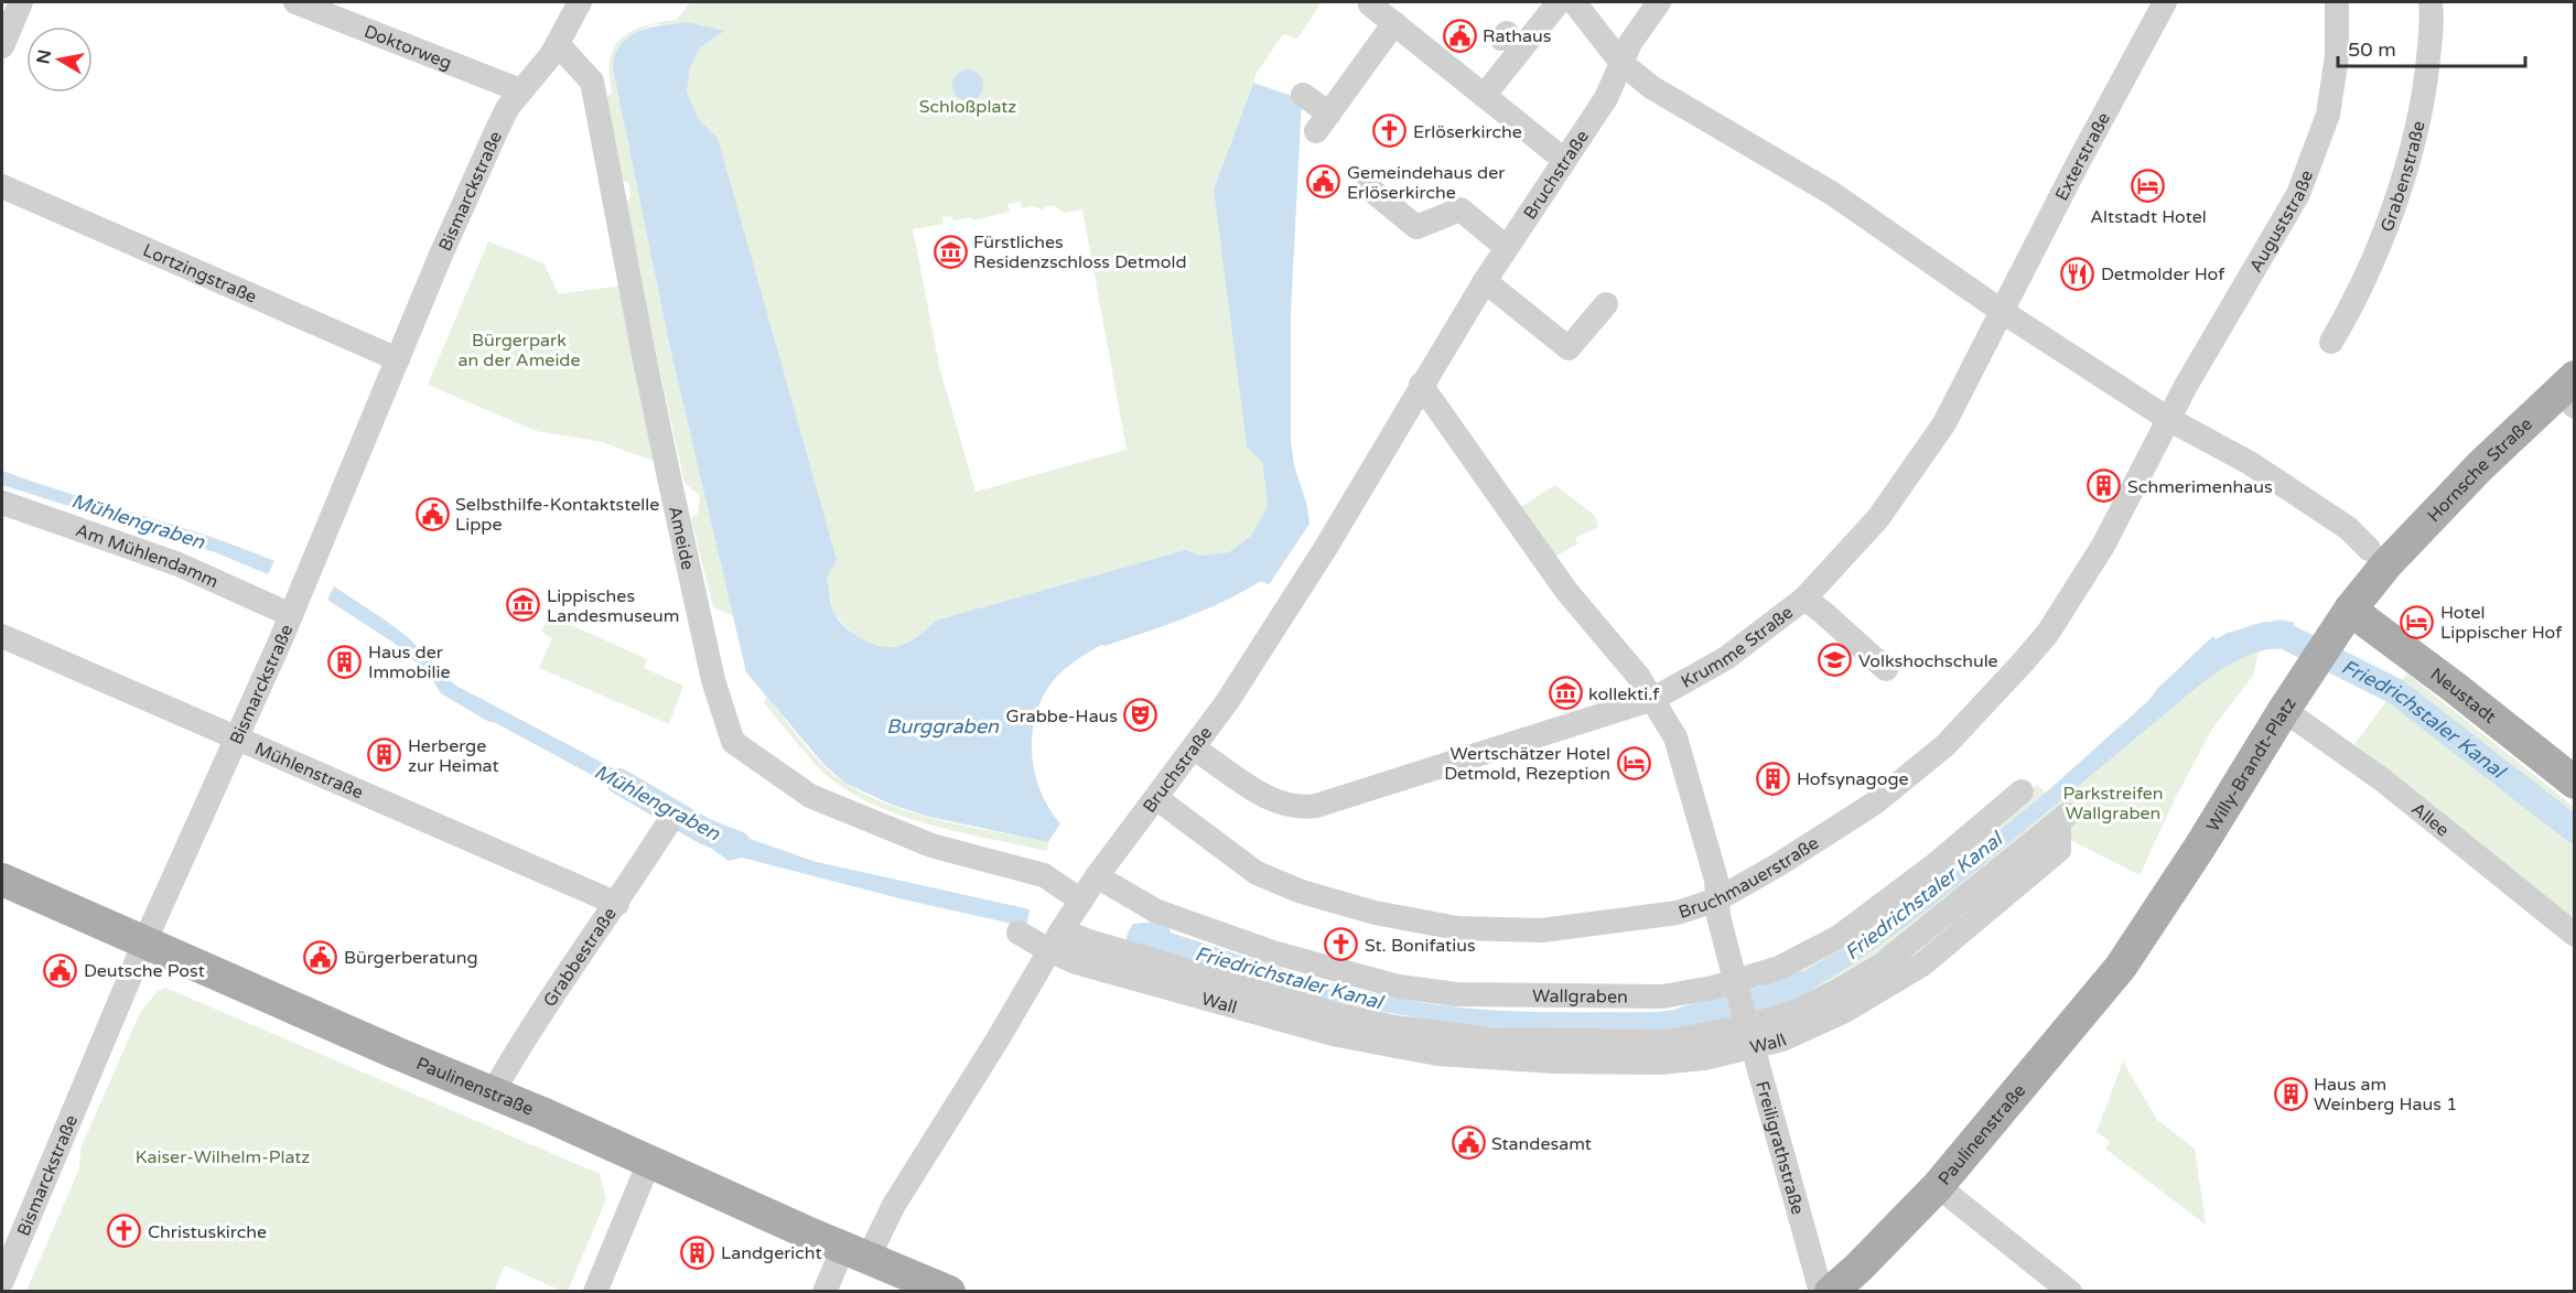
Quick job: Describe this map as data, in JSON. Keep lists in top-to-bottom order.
{
  "streets": {
    "main road": [
      "Hornsche Straße",
      "Neustadt",
      "Willy-Brandt-Platz",
      "Paulinenstraße"
    ],
    "street": [
      "Doktorweg",
      "Exterstraße",
      "Bruchstraße",
      "Grabenstraße",
      "Bismarckstraße",
      "Auguststraße",
      "Lortzingstraße",
      "Ameide",
      "Am Mühlendamm",
      "Krumme Straße",
      "Mühlenstraße",
      "Allee",
      "Bruchmauerstraße",
      "Grabbestraße",
      "Wallgraben",
      "Wall",
      "Freiligrathstraße"
    ]
  },
  "crossings": [
    ["Doktorweg", "Bismarckstraße"],
    ["Exterstraße", "Krumme Straße"],
    ["Bruchstraße", "Ameide"],
    ["Bruchstraße", "Krumme Straße"],
    ["Bruchstraße", "Bruchmauerstraße"],
    ["Bruchstraße", "Wallgraben"],
    ["Bruchstraße", "Wall"],
    ["Bruchstraße", "Paulinenstraße"],
    ["Bruchstraße", "Freiligrathstraße"],
    ["Bismarckstraße", "Lortzingstraße"],
    ["Bismarckstraße", "Ameide"],
    ["Bismarckstraße", "Am Mühlendamm"],
    ["Bismarckstraße", "Mühlenstraße"],
    ["Bismarckstraße", "Paulinenstraße"],
    ["Auguststraße", "Bruchmauerstraße"],
    ["Hornsche Straße", "Willy-Brandt-Platz"],
    ["Krumme Straße", "Freiligrathstraße"],
    ["Neustadt", "Willy-Brandt-Platz"],
    ["Willy-Brandt-Platz", "Allee"],
    ["Willy-Brandt-Platz", "Paulinenstraße"],
    ["Mühlenstraße", "Grabbestraße"],
    ["Bruchmauerstraße", "Freiligrathstraße"],
    ["Grabbestraße", "Paulinenstraße"],
    ["Wallgraben", "Freiligrathstraße"],
    ["Wall", "Freiligrathstraße"]
  ],
  "water": ["Mühlengraben", "Friedrichstaler Kanal", "Burggraben"],
  "parks": [
    "Schloßplatz",
    "Bürgerpark an der Ameide",
    "Parkstreifen Wallgraben",
    "Kaiser-Wilhelm-Platz"
  ],
  "places": {
    "public building": [
      "Rathaus",
      "Gemeindehaus der Erlöserkirche",
      "Selbsthilfe-Kontaktstelle Lippe",
      "Bürgerberatung",
      "Deutsche Post",
      "Standesamt"
    ],
    "church": ["Erlöserkirche", "St. Bonifatius", "Christuskirche"],
    "hotel": ["Altstadt Hotel", "Hotel Lippischer Hof", "Wertschätzer Hotel Detmold, Rezeption"],
    "museum": ["Fürstliches Residenzschloss Detmold", "Lippisches Landesmuseum", "kollekti.f"],
    "restaurant": ["Detmolder Hof"],
    "building": [
      "Schmerimenhaus",
      "Haus der Immobilie",
      "Herberge zur Heimat",
      "Hofsynagoge",
      "Haus am Weinberg Haus 1",
      "Landgericht"
    ],
    "school or university": ["Volkshochschule"],
    "theatre": ["Grabbe-Haus"]
  },
  "scale_bar": "50 m",
  "north": "left"
}
